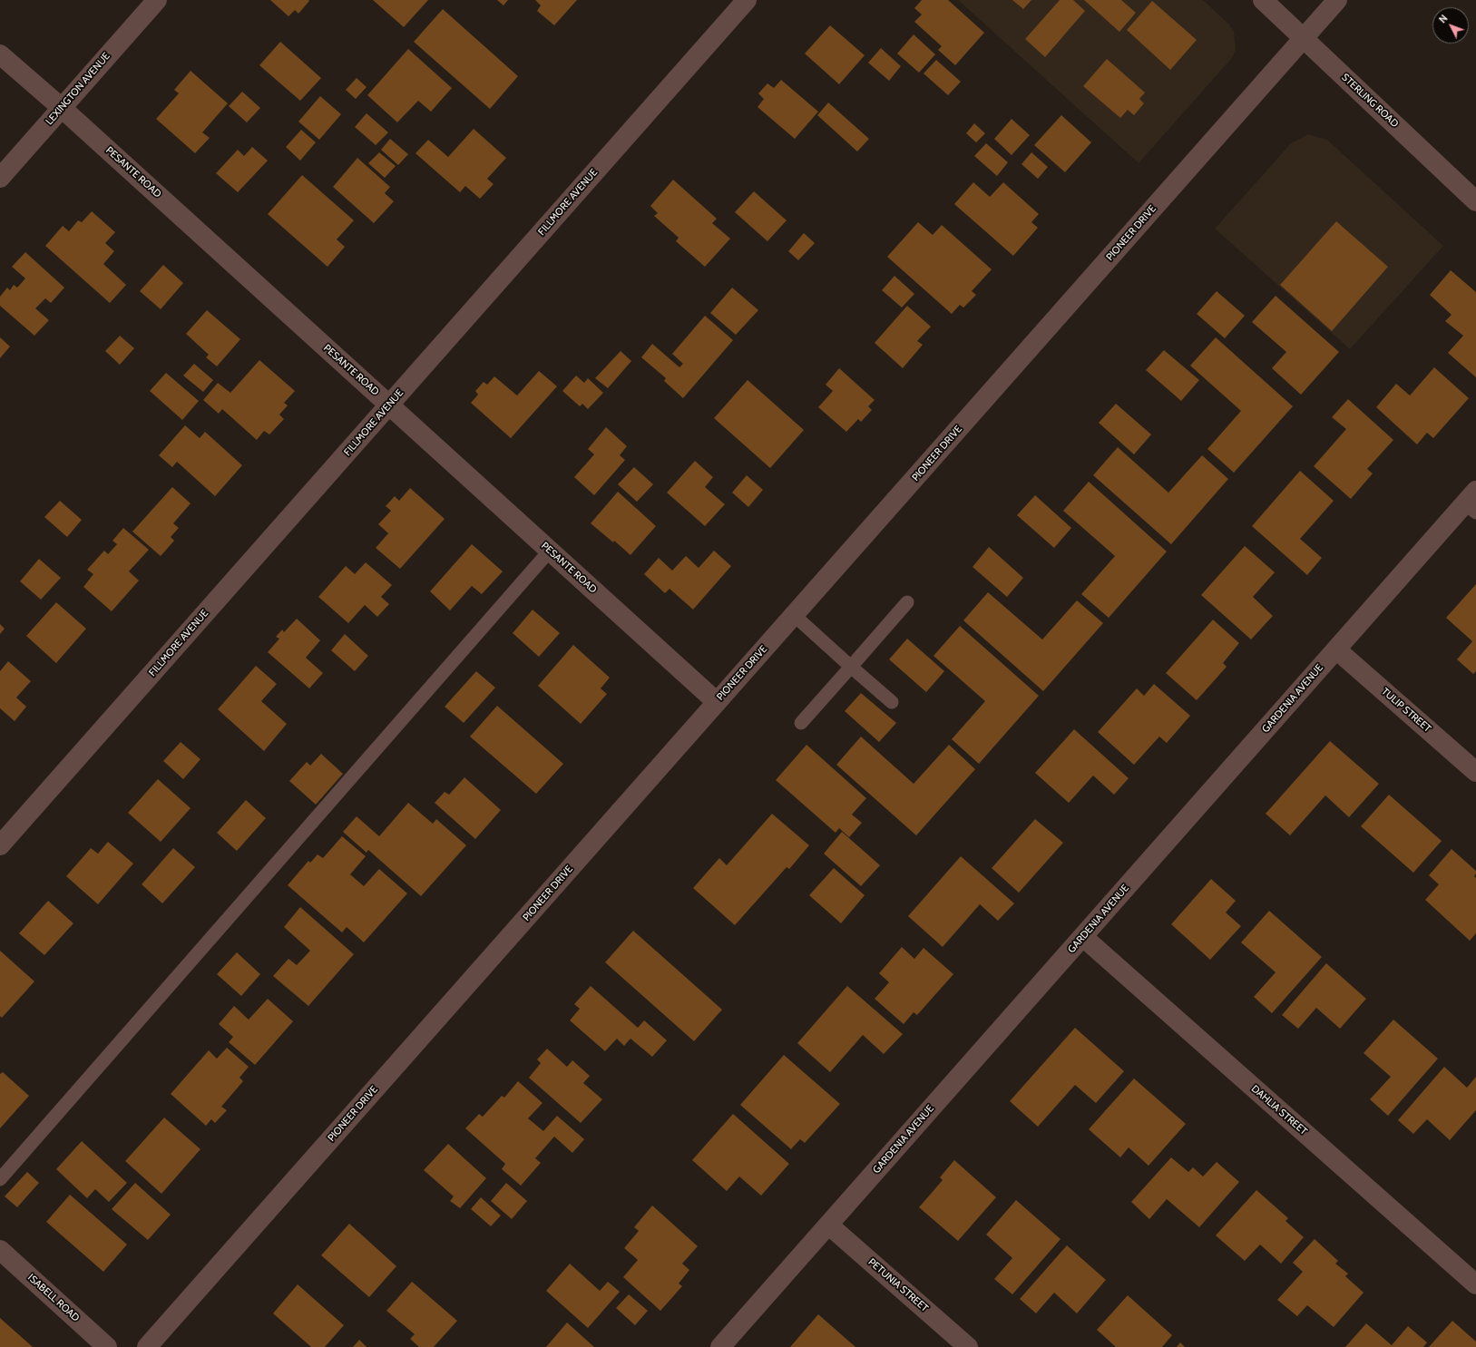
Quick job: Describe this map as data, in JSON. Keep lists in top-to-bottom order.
{
  "streets": {
    "street": [
      "LEXINGTON AVENUE",
      "STERLING ROAD",
      "PESANTE ROAD",
      "FILLMORE AVENUE",
      "PIONEER DRIVE",
      "GARDENIA AVENUE",
      "TULIP STREET",
      "DAHLIA STREET",
      "PETUNIA STREET",
      "ISABELL ROAD"
    ]
  },
  "crossings": [
    ["LEXINGTON AVENUE", "PESANTE ROAD"],
    ["STERLING ROAD", "PIONEER DRIVE"],
    ["PESANTE ROAD", "FILLMORE AVENUE"],
    ["PESANTE ROAD", "PIONEER DRIVE"],
    ["GARDENIA AVENUE", "TULIP STREET"],
    ["GARDENIA AVENUE", "DAHLIA STREET"],
    ["GARDENIA AVENUE", "PETUNIA STREET"]
  ],
  "north": "top left"
}
